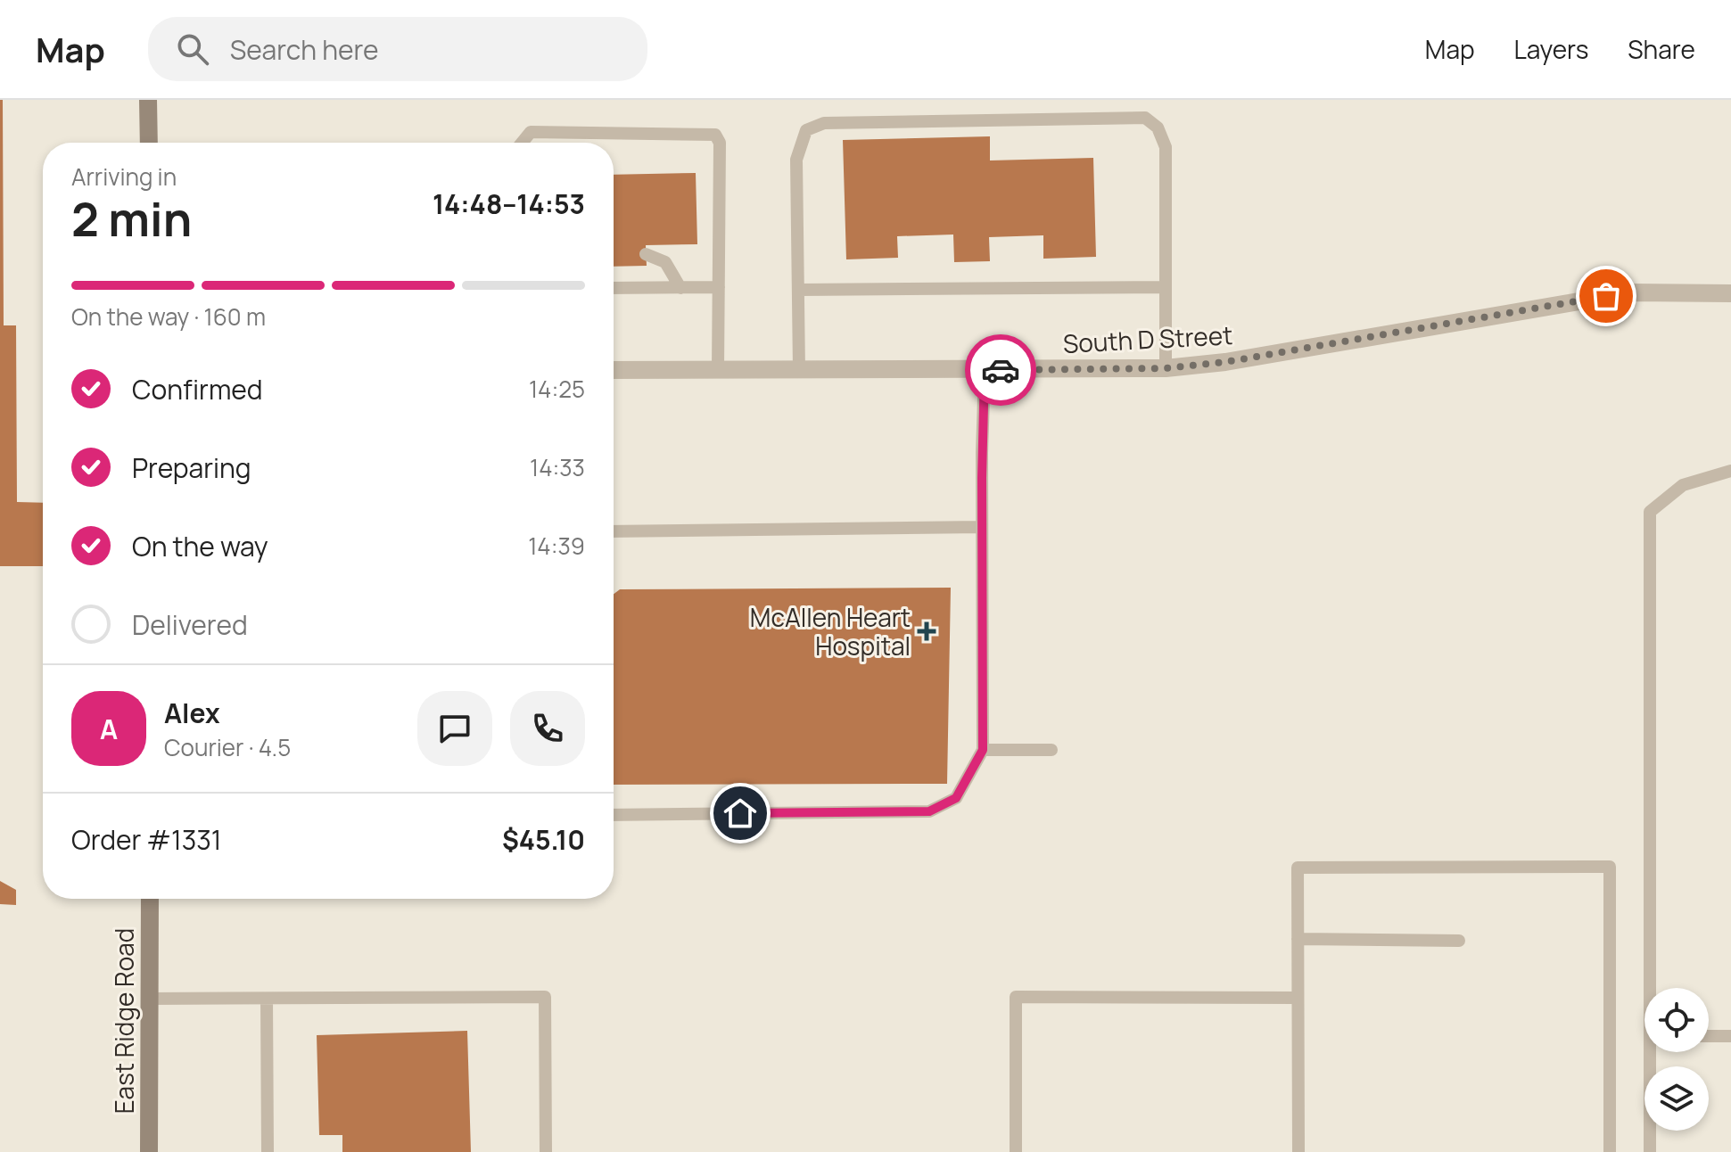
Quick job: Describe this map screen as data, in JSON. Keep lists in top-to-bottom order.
{
  "streets": {
    "main road": ["East Ridge Road"],
    "street": ["South D Street"]
  },
  "places": {
    "health": ["McAllen Heart Hospital"]
  },
  "page": {
    "header": "Map",
    "search": "Search here",
    "nav": ["Map", "Layers", "Share"],
    "heading": ["2 min", "Arriving in", "14:48–14:53"],
    "panel": [
      "Alex",
      "Courier · 4.5",
      "Order #1331",
      "$45.10"
    ],
    "bar": "On the way · 160 m",
    "list": [
      ["Confirmed", "14:25"],
      ["Preparing", "14:33"],
      ["On the way", "14:39"],
      "Delivered"
    ],
    "round": "A"
  }
}
